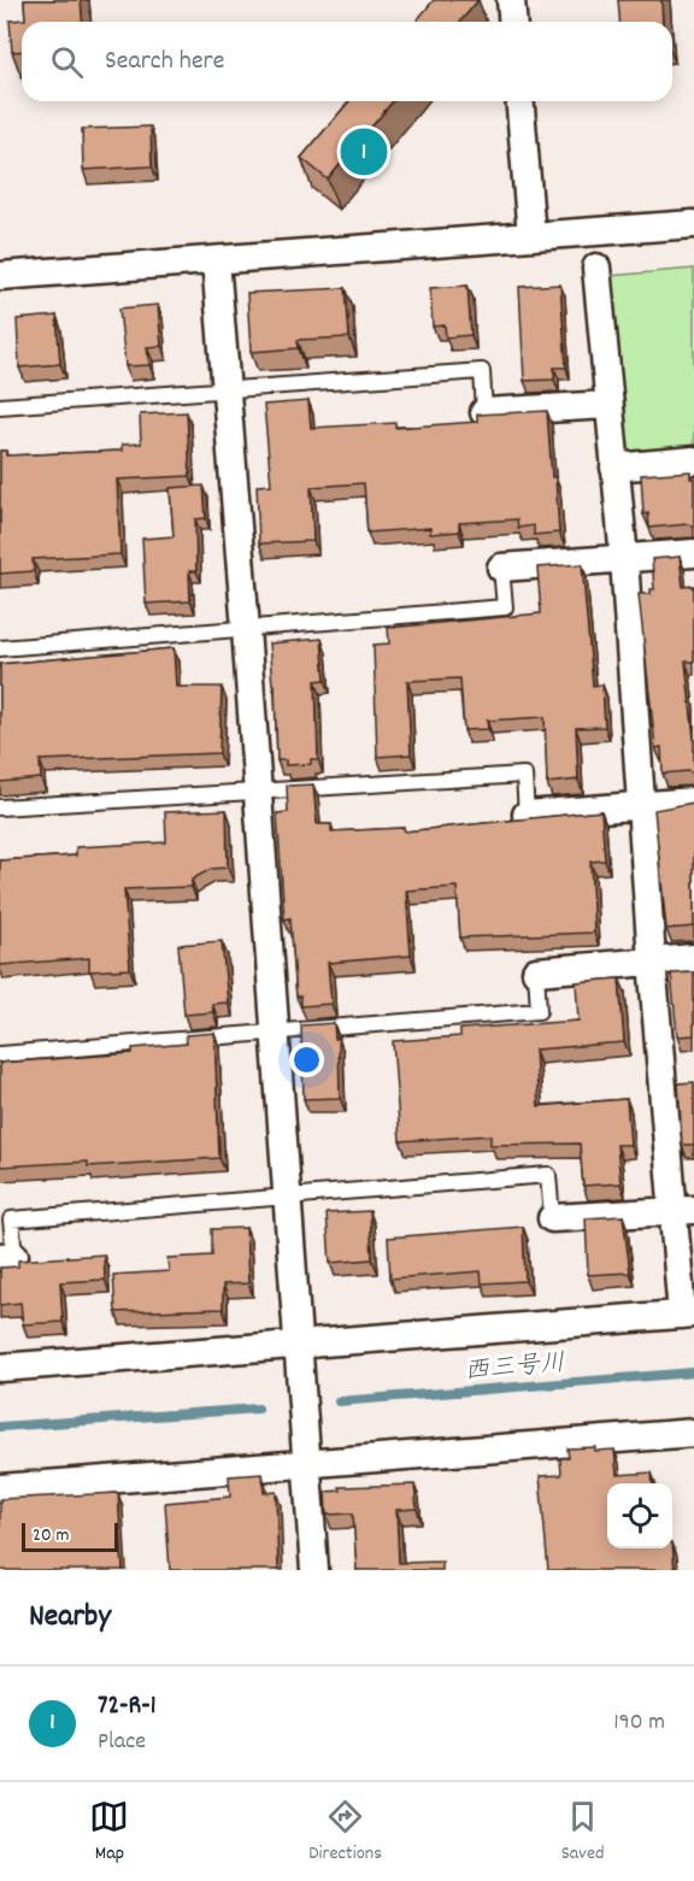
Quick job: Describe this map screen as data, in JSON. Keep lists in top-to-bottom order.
{
  "water": ["西三号川"],
  "scale_bar": "20 m",
  "page": {
    "search": "Search here",
    "pins": "1",
    "scale": "20 m",
    "heading": "Nearby",
    "list": [
      {
        "mark": "1",
        "name": "72-R-1",
        "note": "Place",
        "value": "190 m"
      }
    ],
    "nav": ["Map", "Directions", "Saved"]
  }
}
